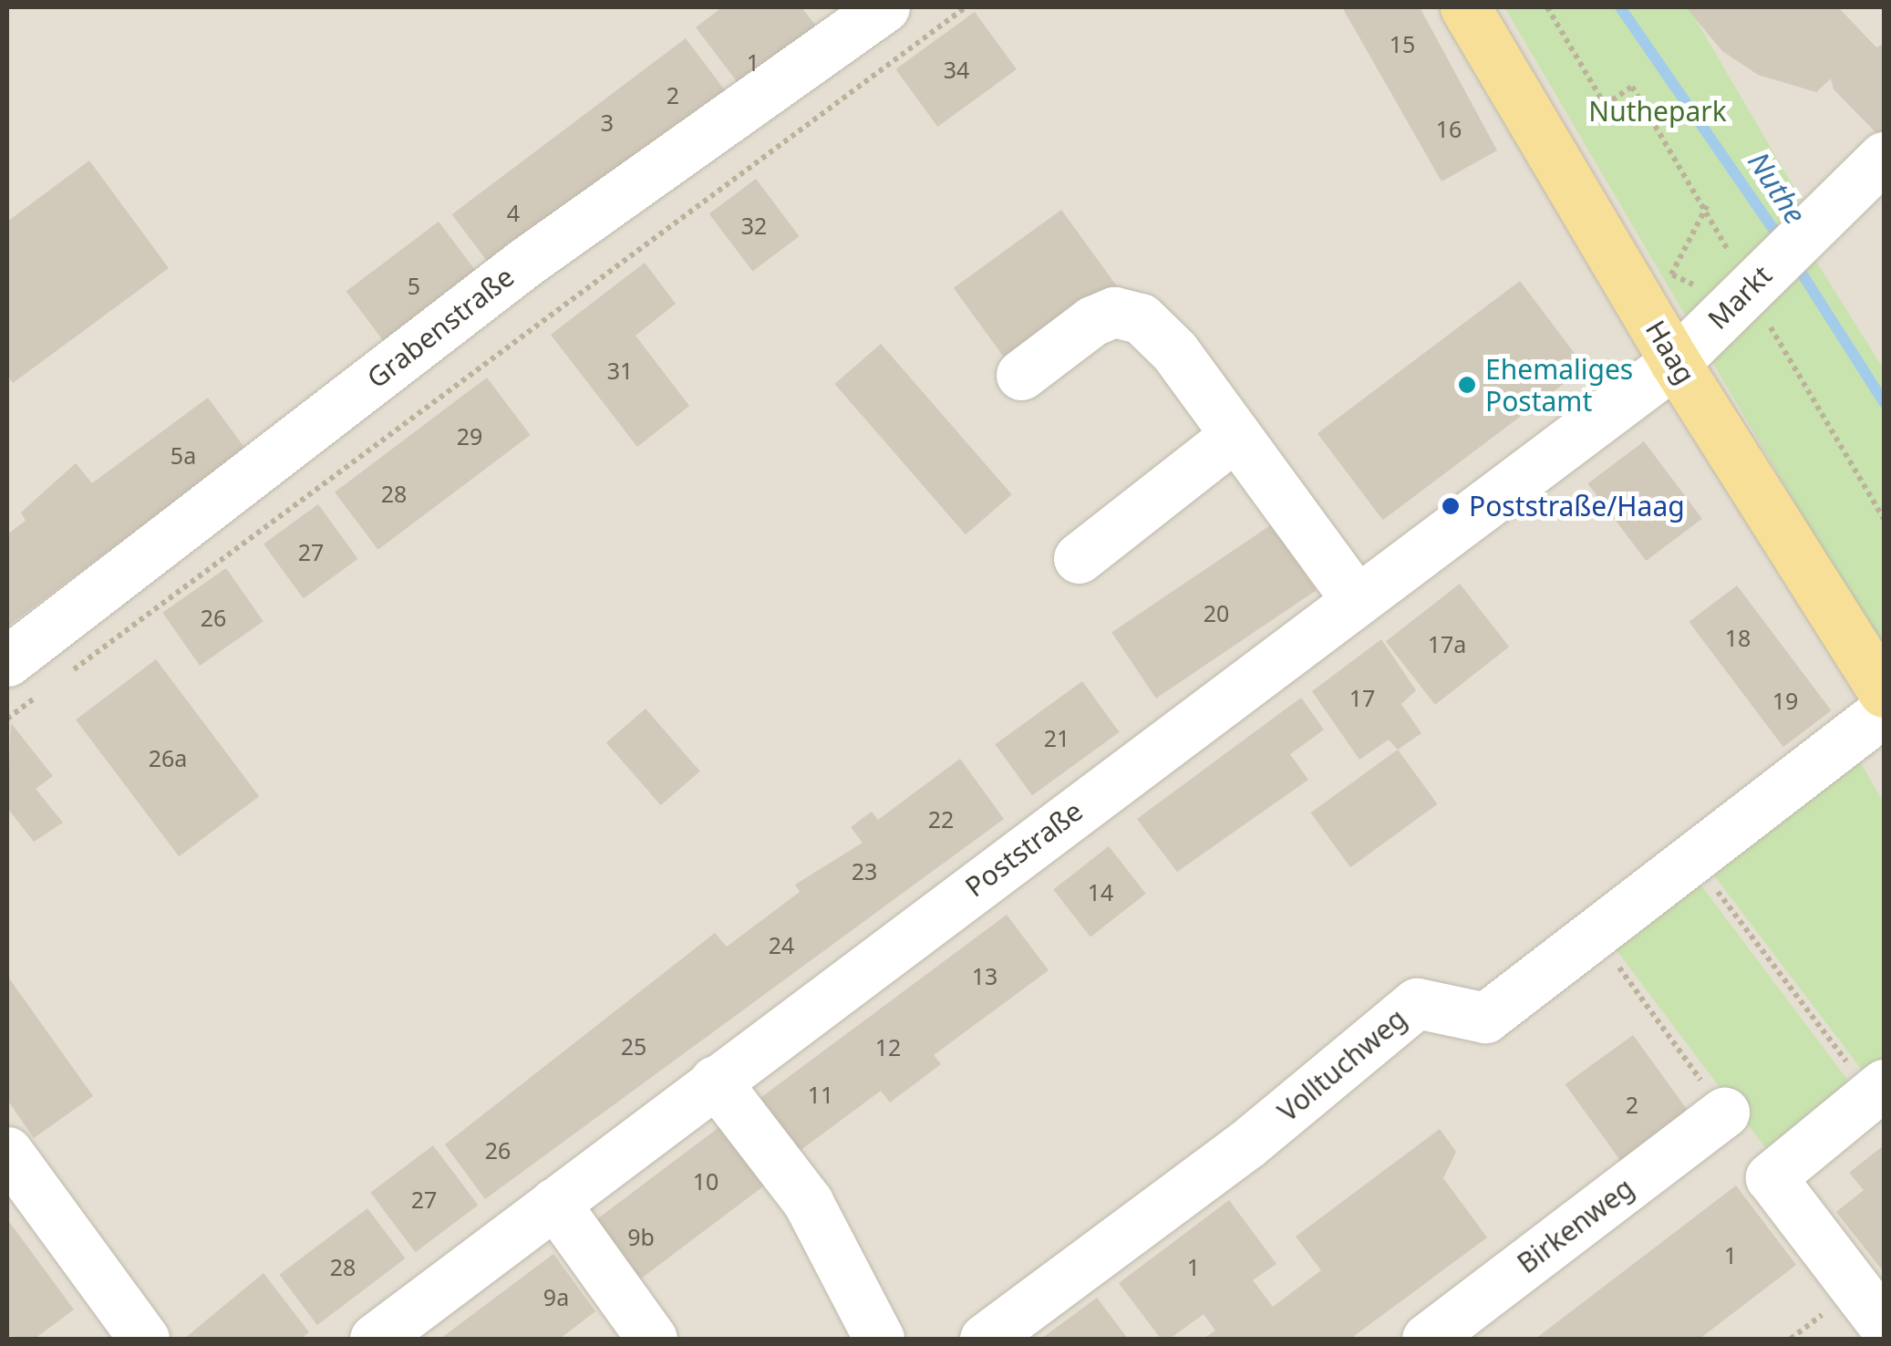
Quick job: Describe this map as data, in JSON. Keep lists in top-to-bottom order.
{
  "streets": {
    "main road": ["Haag"],
    "street": [
      "Markt",
      "Grabenstraße",
      "Poststraße",
      "Volltuchweg",
      "Birkenweg"
    ]
  },
  "crossings": [
    ["Markt", "Haag"],
    ["Markt", "Poststraße"],
    ["Haag", "Poststraße"]
  ],
  "water": ["Nuthe"],
  "parks": ["Nuthepark"],
  "places": ["Ehemaliges Postamt", "Poststraße/Haag"],
  "house_numbers": [
    "15",
    "1",
    "34",
    "2",
    "3",
    "16",
    "4",
    "32",
    "5",
    "31",
    "29",
    "5a",
    "28",
    "27",
    "20",
    "26",
    "18",
    "17a",
    "17",
    "19",
    "21",
    "26a",
    "22",
    "23",
    "14",
    "24",
    "13",
    "25",
    "12",
    "11",
    "2",
    "26",
    "10",
    "27",
    "9b",
    "1",
    "28",
    "1",
    "9a"
  ]
}
